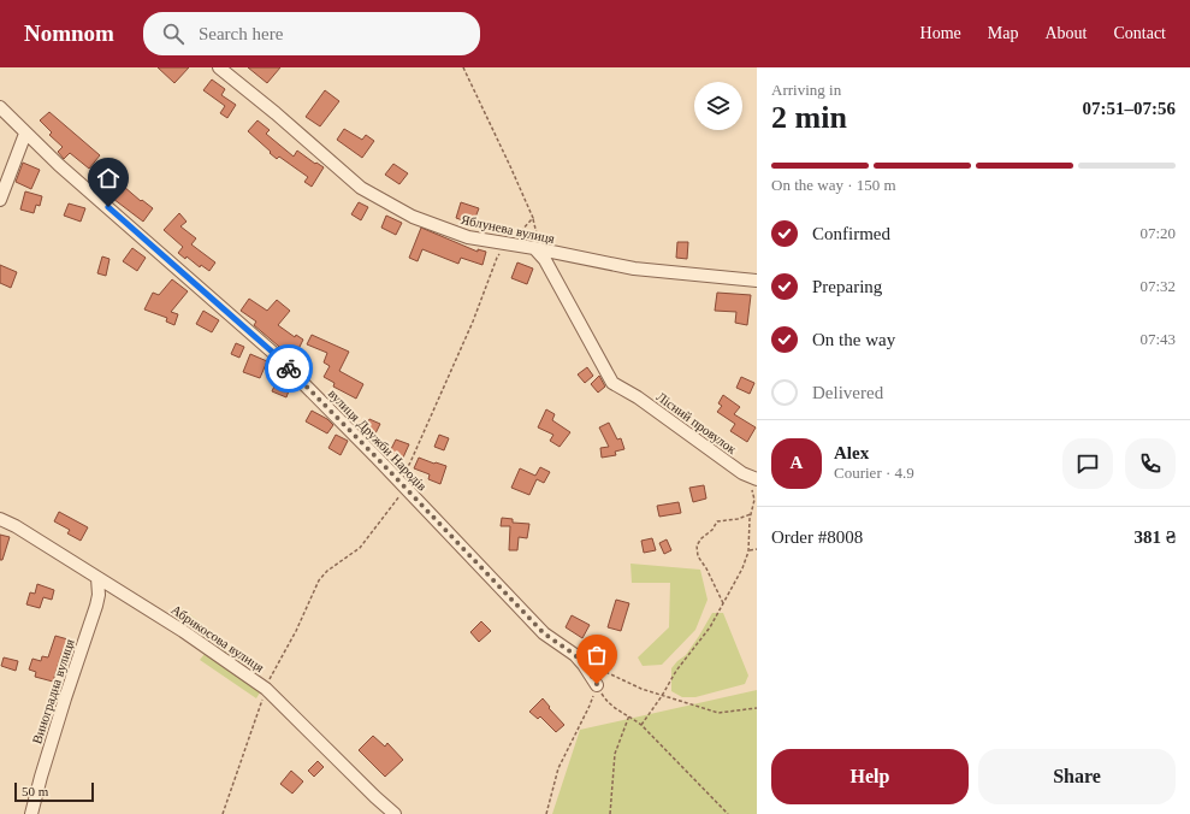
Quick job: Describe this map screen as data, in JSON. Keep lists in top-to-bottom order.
{
  "streets": {
    "street": [
      "Яблунева вулиця",
      "Лісний провулок",
      "вулиця Дружби Народів",
      "Абрикосова вулиця",
      "Виноградна вулиця"
    ]
  },
  "crossings": [
    ["Яблунева вулиця", "Лісний провулок"],
    ["Абрикосова вулиця", "Виноградна вулиця"]
  ],
  "scale_bar": "50 m",
  "page": {
    "header": "Nomnom",
    "search": "Search here",
    "nav": [
      "Home",
      "Map",
      "About",
      "Contact"
    ],
    "heading": ["2 min", "Arriving in", "07:51–07:56"],
    "panel": [
      "Alex",
      "Courier · 4.9",
      "Order #8008",
      "381 ₴"
    ],
    "bar": "On the way · 150 m",
    "list": [
      ["Confirmed", "07:20"],
      ["Preparing", "07:32"],
      ["On the way", "07:43"],
      "Delivered"
    ],
    "round": "A",
    "buttons": ["Help", "Share"],
    "scale": "50 m"
  }
}
